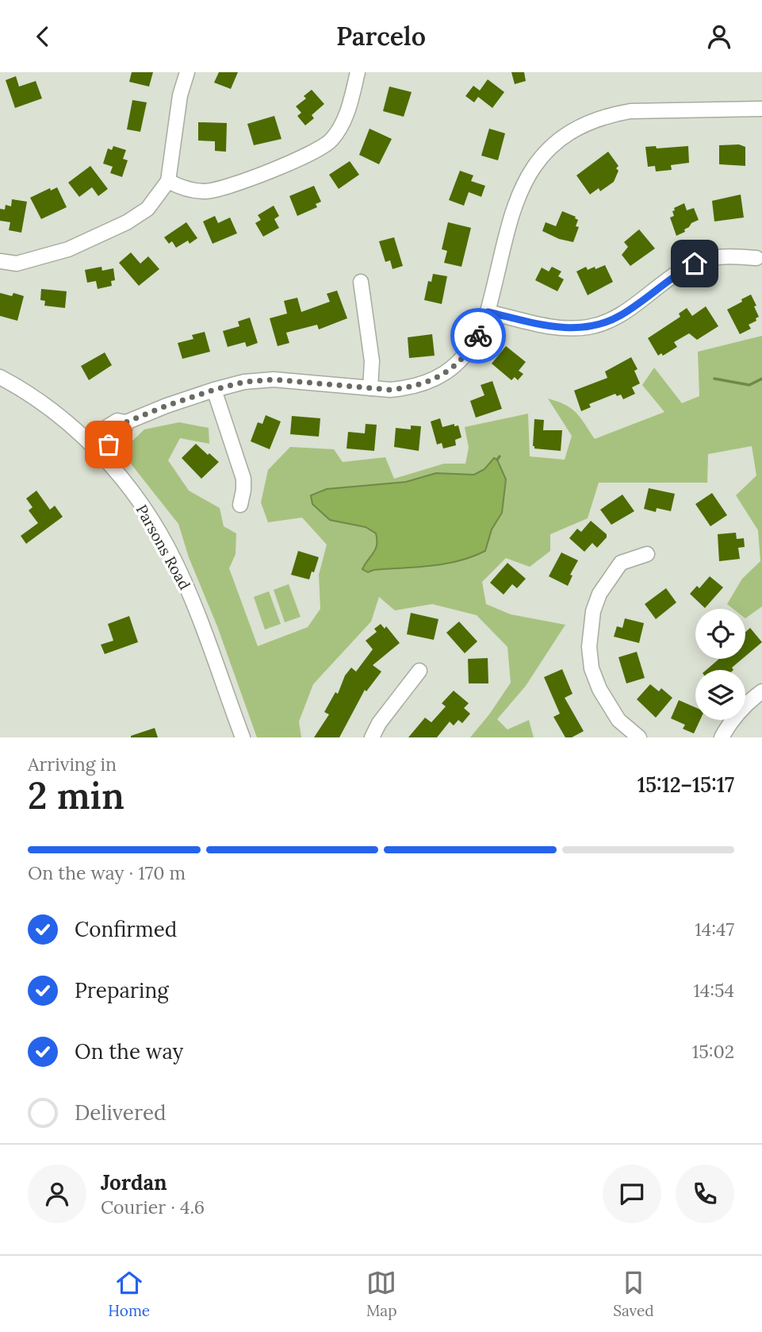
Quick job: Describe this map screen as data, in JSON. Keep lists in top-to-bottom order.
{
  "streets": {
    "street": ["Parsons Road"]
  },
  "page": {
    "header": "Parcelo",
    "heading": ["2 min", "Arriving in", "15:12–15:17"],
    "panel": ["Jordan", "Courier · 4.6"],
    "bar": "On the way · 170 m",
    "list": [
      ["Confirmed", "14:47"],
      ["Preparing", "14:54"],
      ["On the way", "15:02"],
      "Delivered"
    ],
    "tabs": ["Home", "Map", "Saved"]
  }
}
